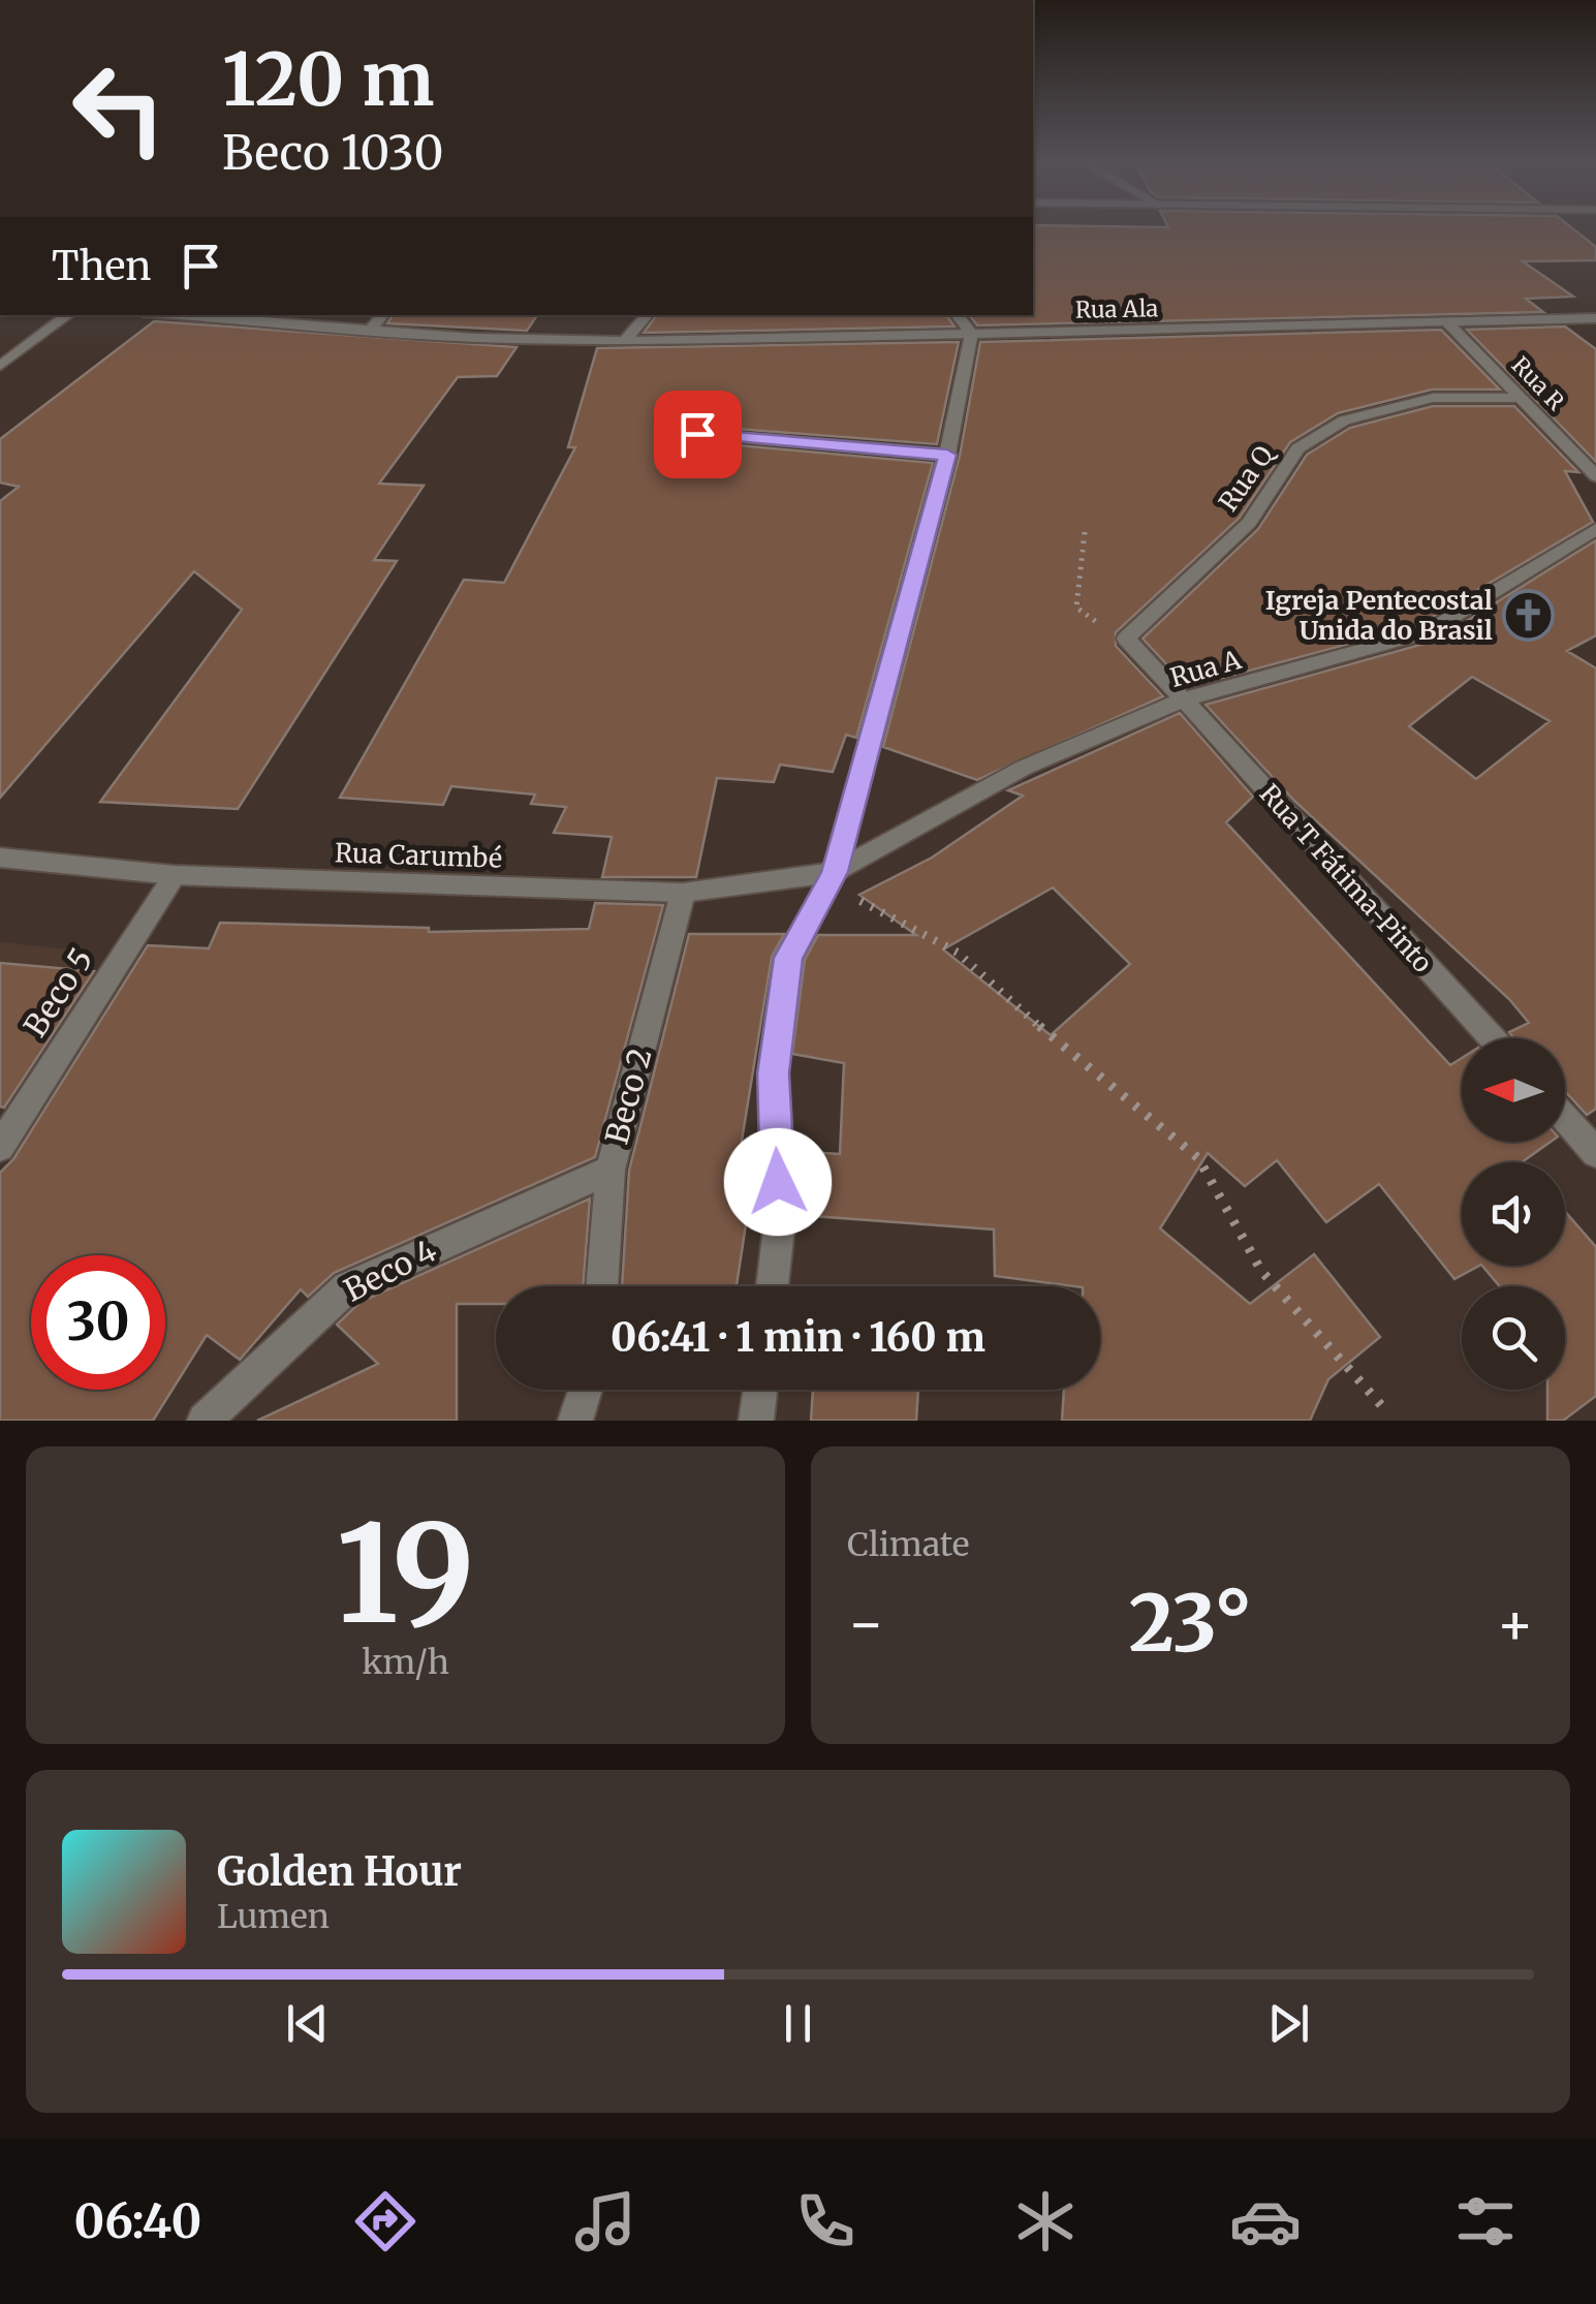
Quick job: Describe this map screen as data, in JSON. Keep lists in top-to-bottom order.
{
  "streets": {
    "street": [
      "Rua Ala",
      "Rua R",
      "Rua Q",
      "Rua A",
      "Rua Carumbé",
      "Rua T Fátima-Pinto",
      "Beco 5",
      "Beco 2",
      "Beco 4"
    ]
  },
  "crossings": [
    ["Rua Ala", "Rua R"],
    ["Rua R", "Rua Q"],
    ["Rua A", "Rua Carumbé"],
    ["Rua A", "Rua T Fátima-Pinto"],
    ["Rua Carumbé", "Beco 5"],
    ["Rua Carumbé", "Beco 2"],
    ["Beco 2", "Beco 4"]
  ],
  "places": {
    "church": ["Igreja Pentecostal Unida do Brasil"]
  },
  "north": "left",
  "page": {
    "turn": ["120 m", "Beco 1030"],
    "then": "Then",
    "limit": "30",
    "trip": "06:41 · 1 min · 160 m",
    "tile": [
      ["19", "km/h"],
      "Climate"
    ],
    "heat": ["−", "23°", "+"],
    "song": ["Golden Hour", "Lumen"],
    "tabs": "06:40"
  }
}
